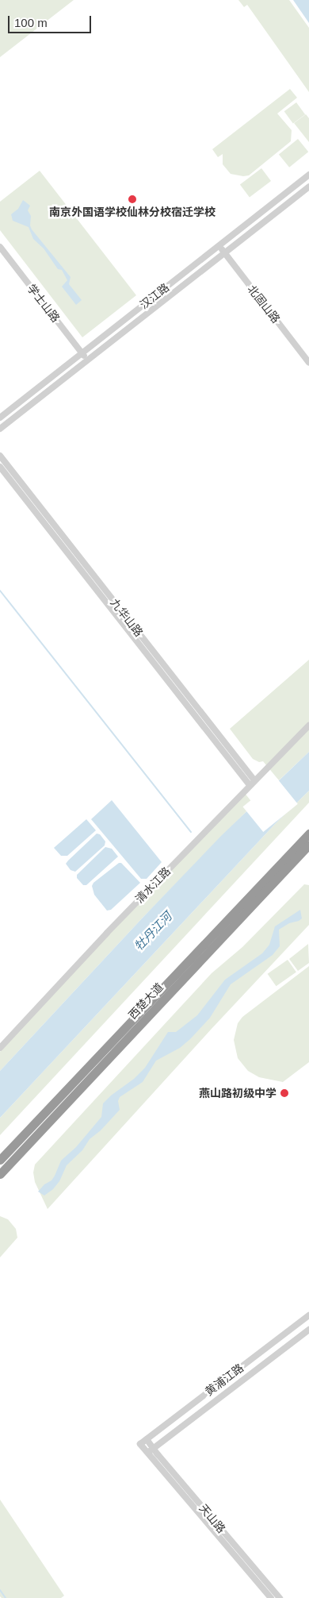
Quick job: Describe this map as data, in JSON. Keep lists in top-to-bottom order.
{
  "streets": {
    "highway": ["西楚大道"],
    "street": [
      "汉江路",
      "学士山路",
      "北固山路",
      "九华山路",
      "清水江路",
      "黄浦江路",
      "天山路"
    ]
  },
  "crossings": [
    ["汉江路", "学士山路"],
    ["汉江路", "北固山路"],
    ["九华山路", "清水江路"],
    ["黄浦江路", "天山路"]
  ],
  "water": ["牡丹江河"],
  "places": ["南京外国语学校仙林分校宿迁学校", "燕山路初级中学"],
  "scale_bar": "100 m"
}
